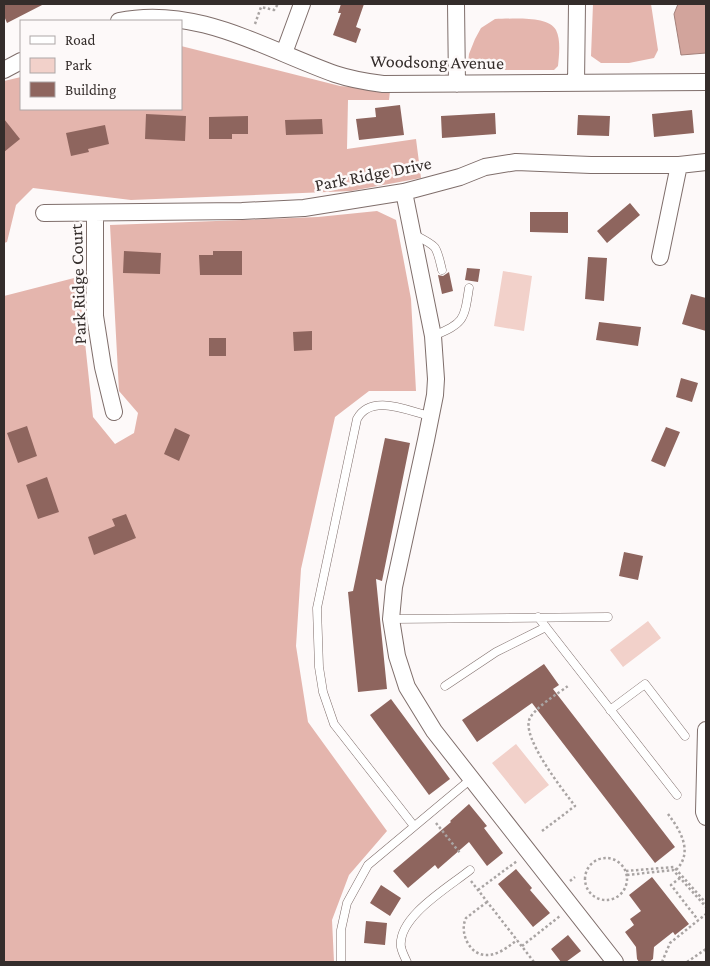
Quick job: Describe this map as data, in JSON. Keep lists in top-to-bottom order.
{
  "streets": {
    "street": ["Woodsong Avenue", "Park Ridge Drive", "Park Ridge Court"]
  },
  "crossings": [
    ["Park Ridge Drive", "Park Ridge Court"]
  ],
  "legend": ["Road", "Park", "Building"]
}
